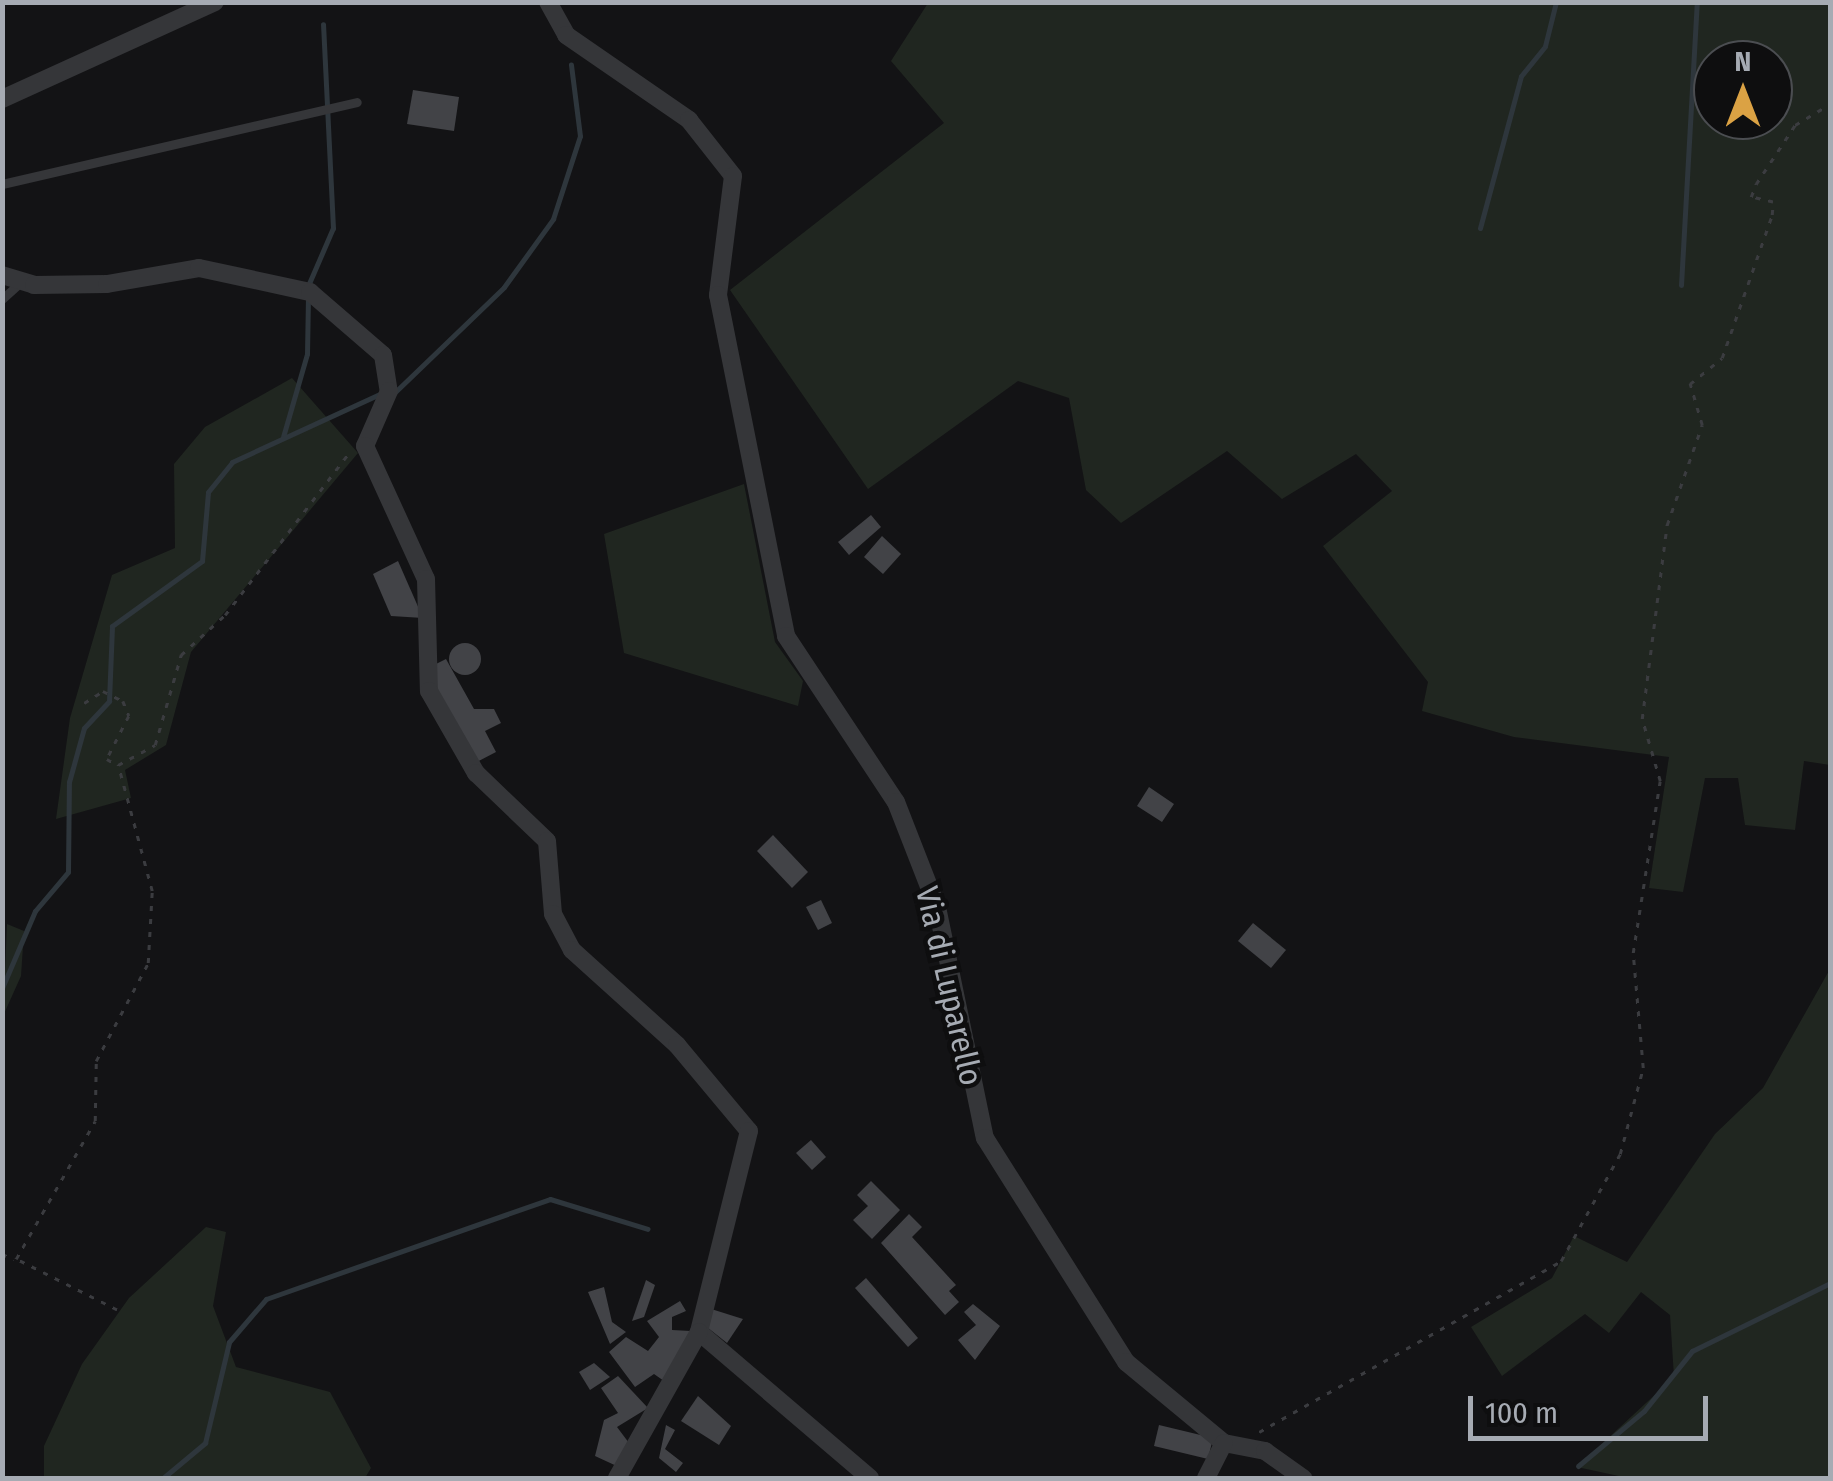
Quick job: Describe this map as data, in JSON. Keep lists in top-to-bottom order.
{
  "streets": {
    "street": ["Via di Luparello"]
  },
  "scale_bar": "100 m",
  "north": "top"
}
